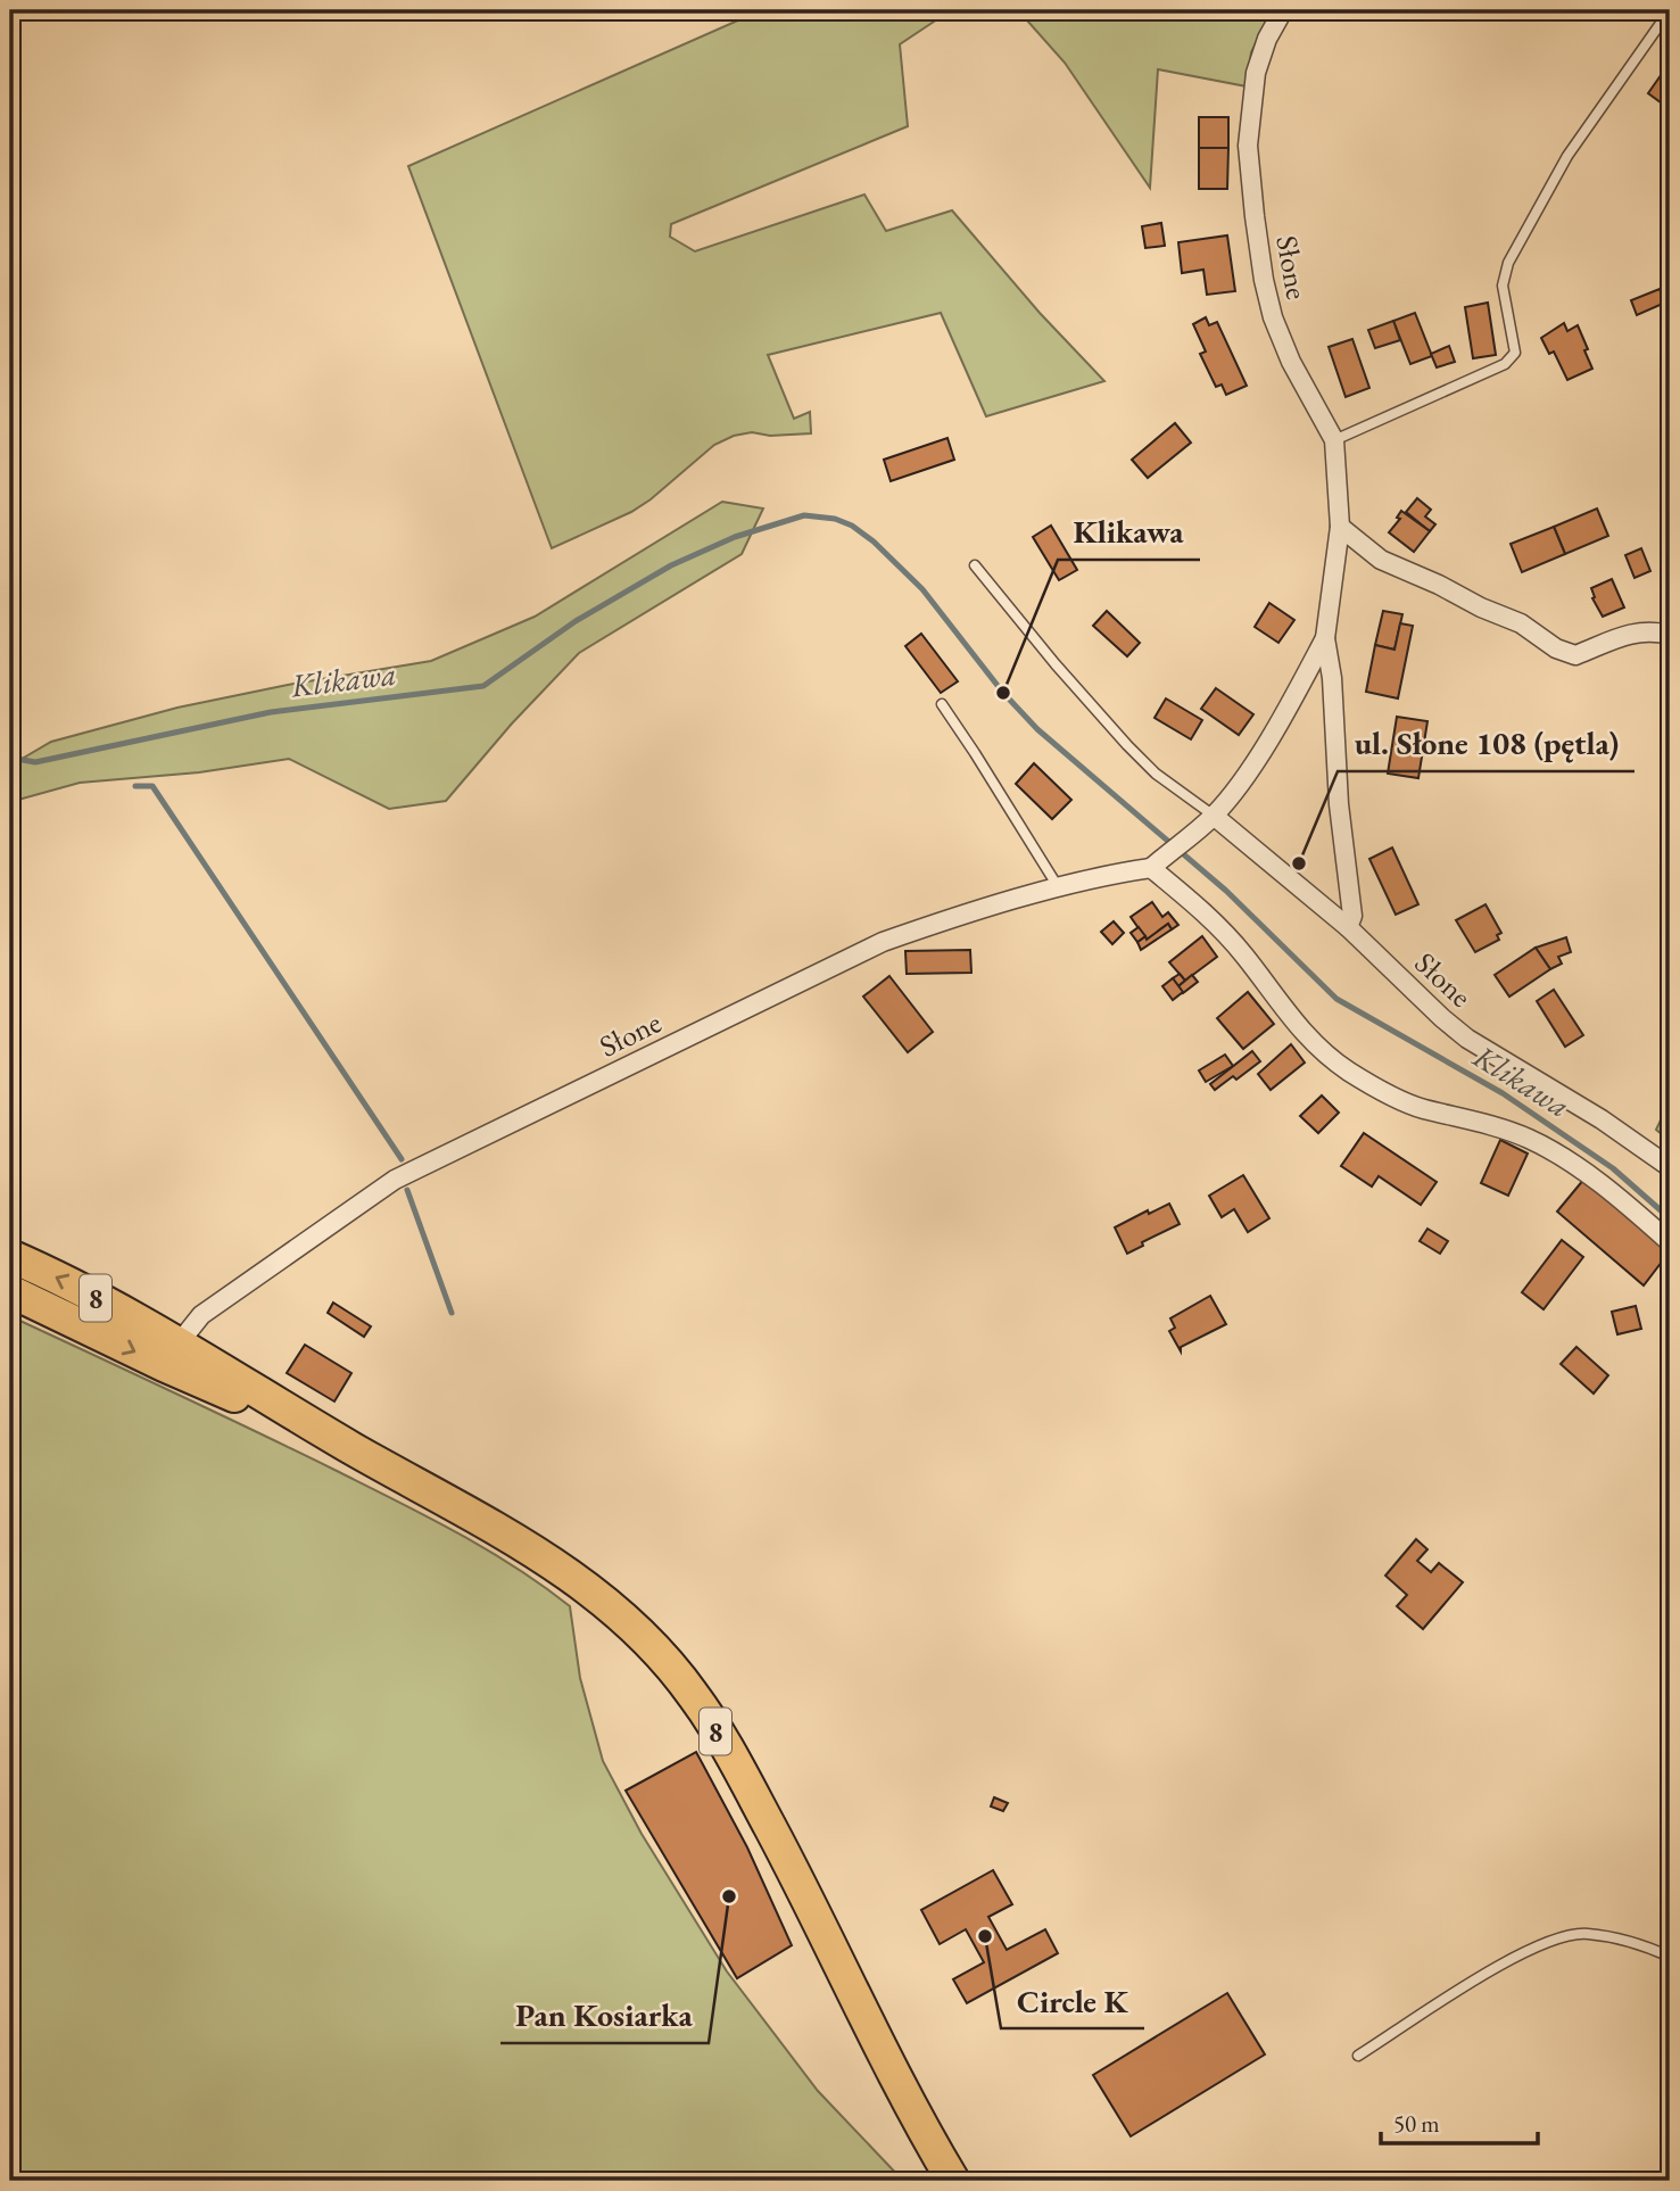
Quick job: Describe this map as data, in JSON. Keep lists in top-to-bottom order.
{
  "streets": {
    "highway": ["8"],
    "street": ["Słone"]
  },
  "crossings": [
    ["Słone", "8"]
  ],
  "water": ["Klikawa"],
  "places": [
    "Klikawa",
    "ul. Słone 108 (pętla)",
    "Pan Kosiarka",
    "Circle K"
  ],
  "scale_bar": "50 m"
}
